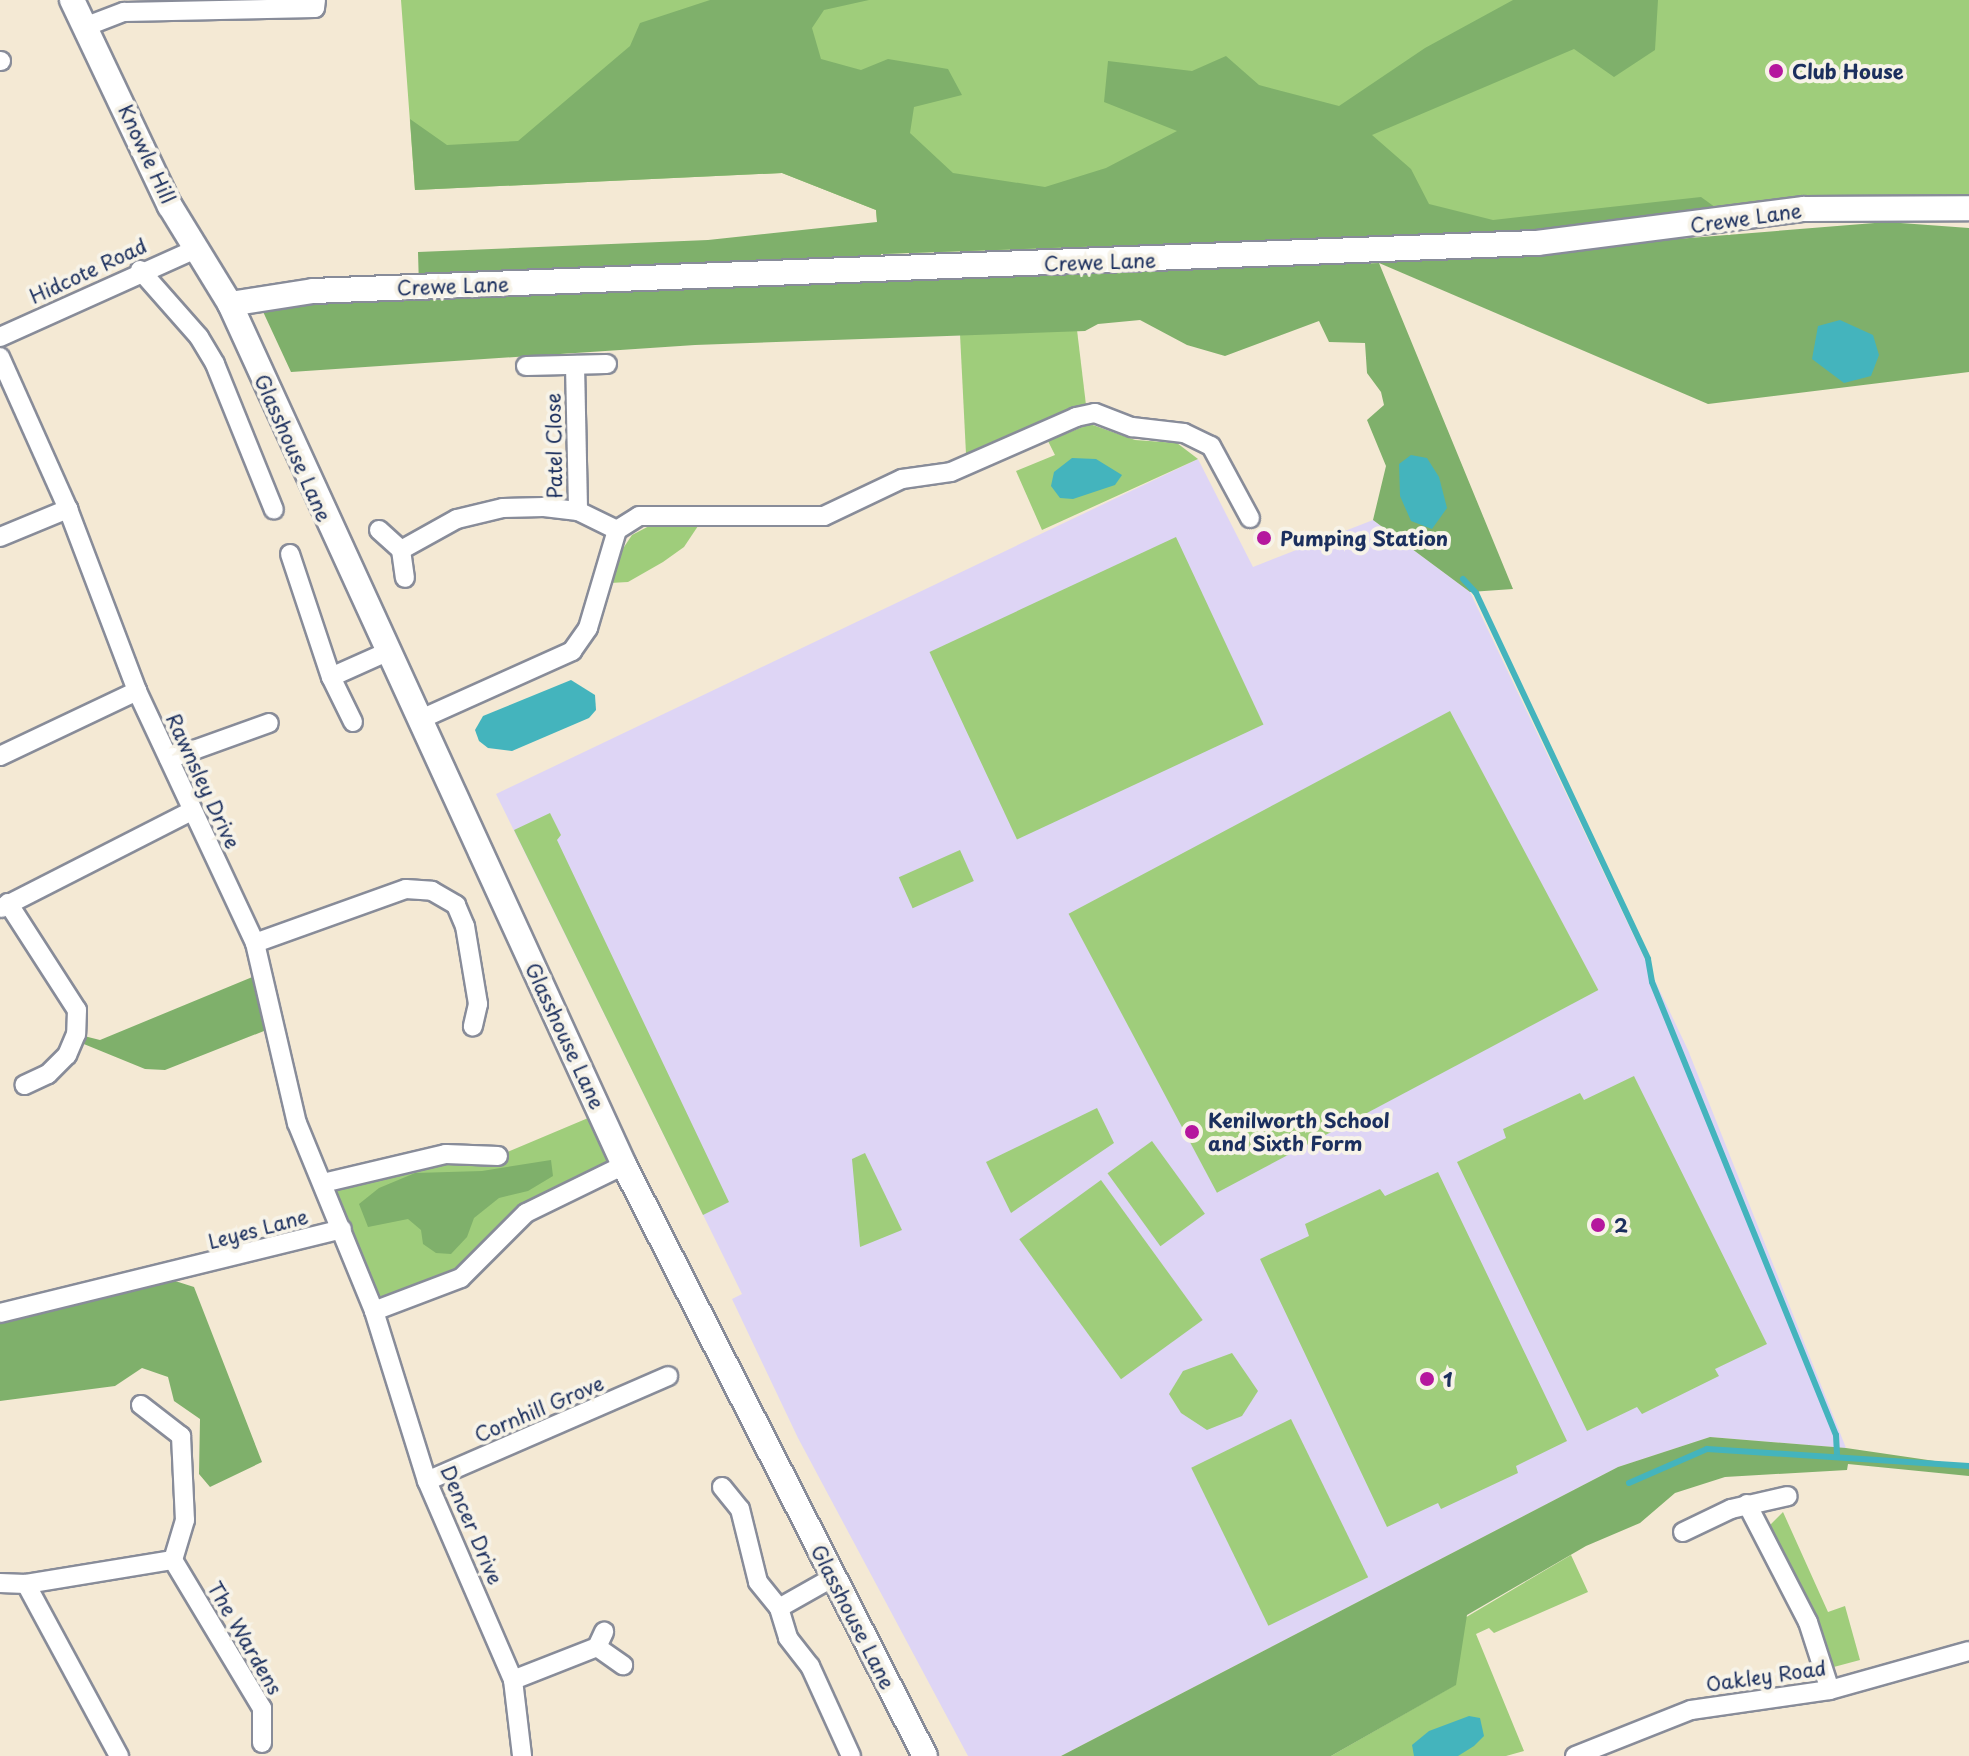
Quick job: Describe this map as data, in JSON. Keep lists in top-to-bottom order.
{
  "streets": {
    "street": [
      "Knowle Hill",
      "Crewe Lane",
      "Hidcote Road",
      "Patel Close",
      "Glasshouse Lane",
      "Rawnsley Drive",
      "Leyes Lane",
      "Cornhill Grove",
      "Dencer Drive",
      "The Wardens",
      "Oakley Road"
    ]
  },
  "crossings": [
    ["Knowle Hill", "Crewe Lane"],
    ["Knowle Hill", "Hidcote Road"],
    ["Knowle Hill", "Glasshouse Lane"],
    ["Crewe Lane", "Glasshouse Lane"],
    ["Rawnsley Drive", "Leyes Lane"],
    ["Cornhill Grove", "Dencer Drive"]
  ],
  "places": [
    "Club House",
    "Pumping Station",
    "Kenilworth School and Sixth Form",
    "2",
    "1"
  ]
}
